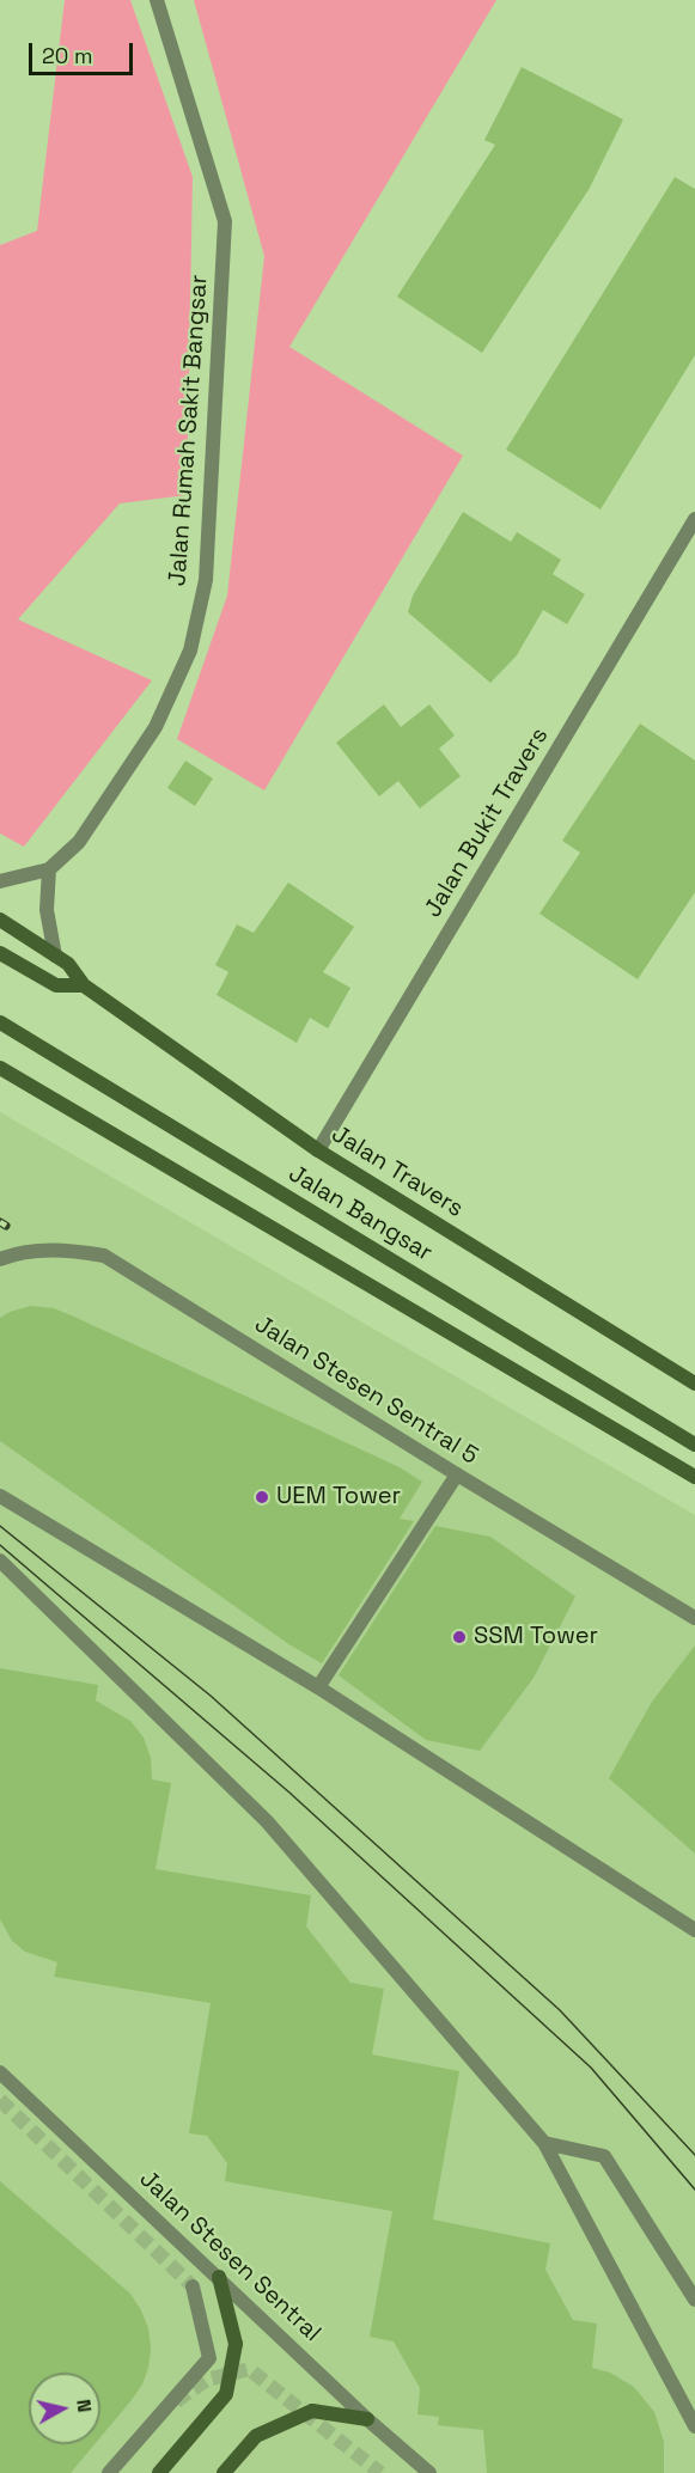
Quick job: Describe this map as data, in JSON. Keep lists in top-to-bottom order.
{
  "streets": {
    "main road": ["Jalan Travers", "Jalan Bangsar"],
    "street": [
      "Jalan Rumah Sakit Bangsar",
      "Jalan Bukit Travers",
      "Jalan Stesen Sentral 5",
      "Jalan Stesen Sentral"
    ]
  },
  "crossings": [
    ["Jalan Bukit Travers", "Jalan Travers"]
  ],
  "places": ["UEM Tower", "SSM Tower"],
  "scale_bar": "20 m",
  "north": "right"
}
